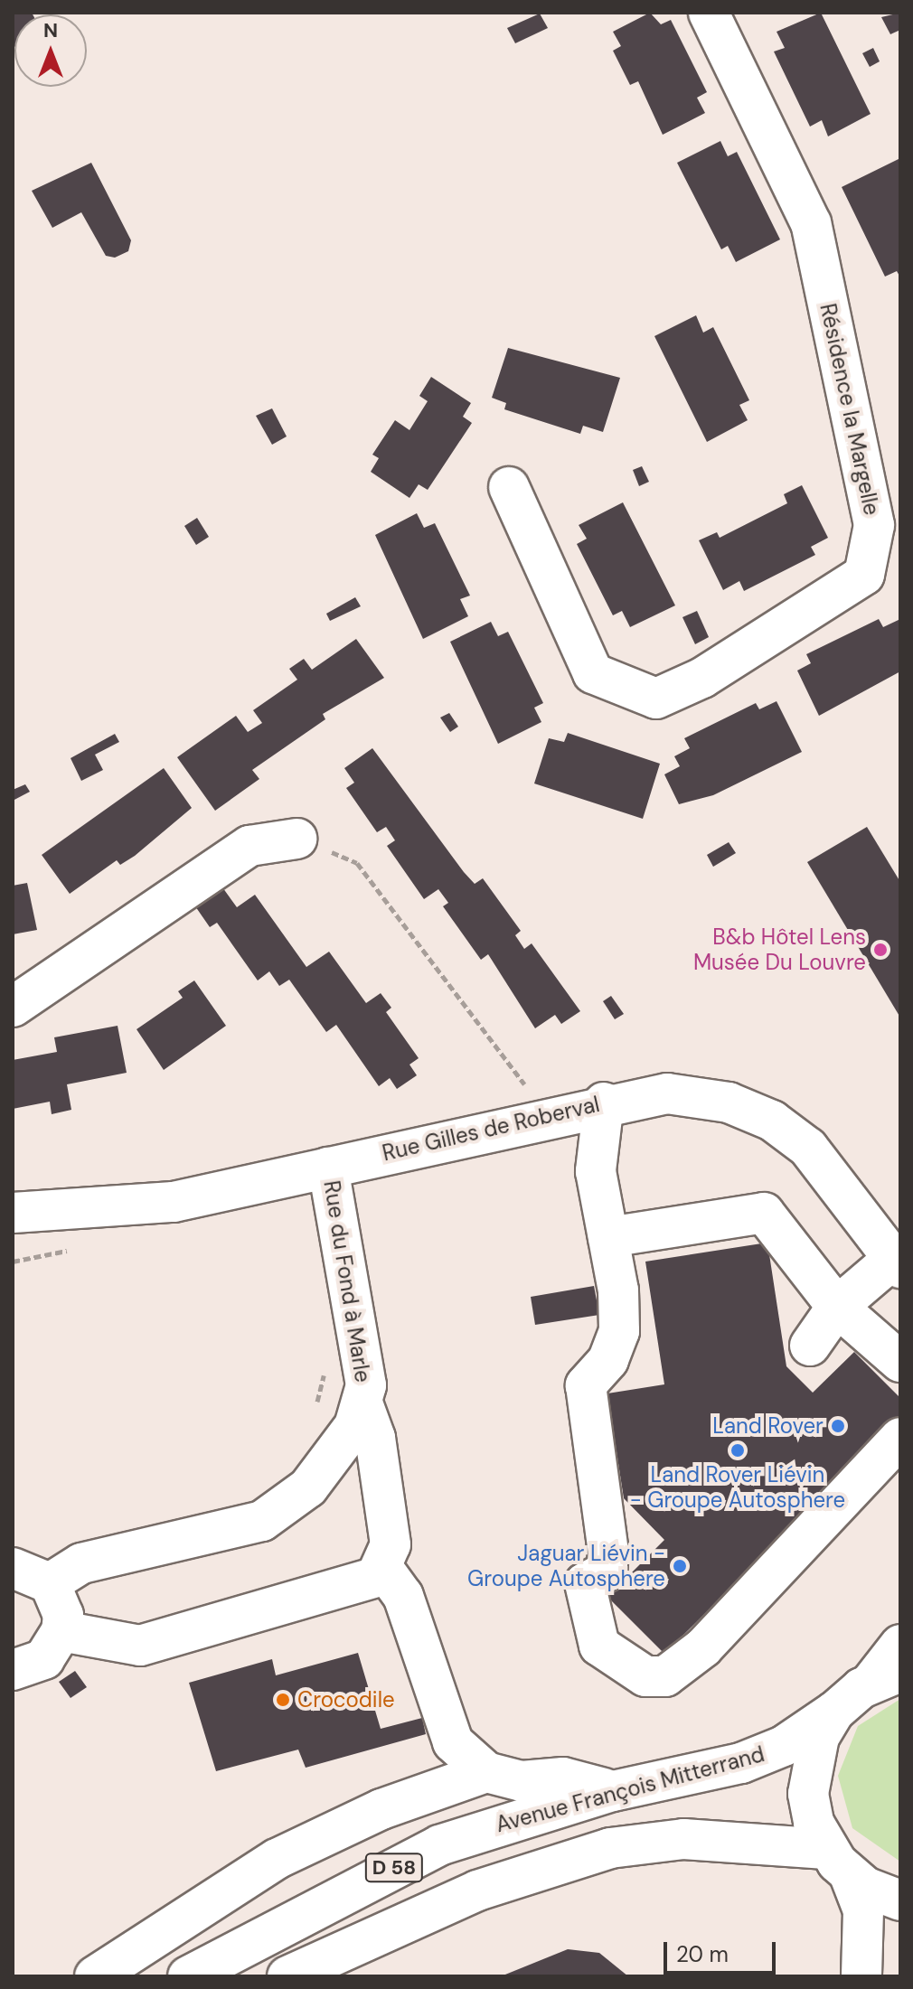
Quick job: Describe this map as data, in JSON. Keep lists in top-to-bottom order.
{
  "streets": {
    "street": [
      "Résidence la Margelle",
      "Rue Gilles de Roberval",
      "Rue du Fond à Marle",
      "Avenue François Mitterrand",
      "D 58"
    ]
  },
  "crossings": [
    ["Rue Gilles de Roberval", "Rue du Fond à Marle"]
  ],
  "places": [
    "B&b Hôtel Lens Musée Du Louvre",
    "Land Rover",
    "Land Rover Liévin - Groupe Autosphere",
    "Jaguar Liévin - Groupe Autosphere",
    "Crocodile"
  ],
  "scale_bar": "20 m",
  "north": "top"
}
